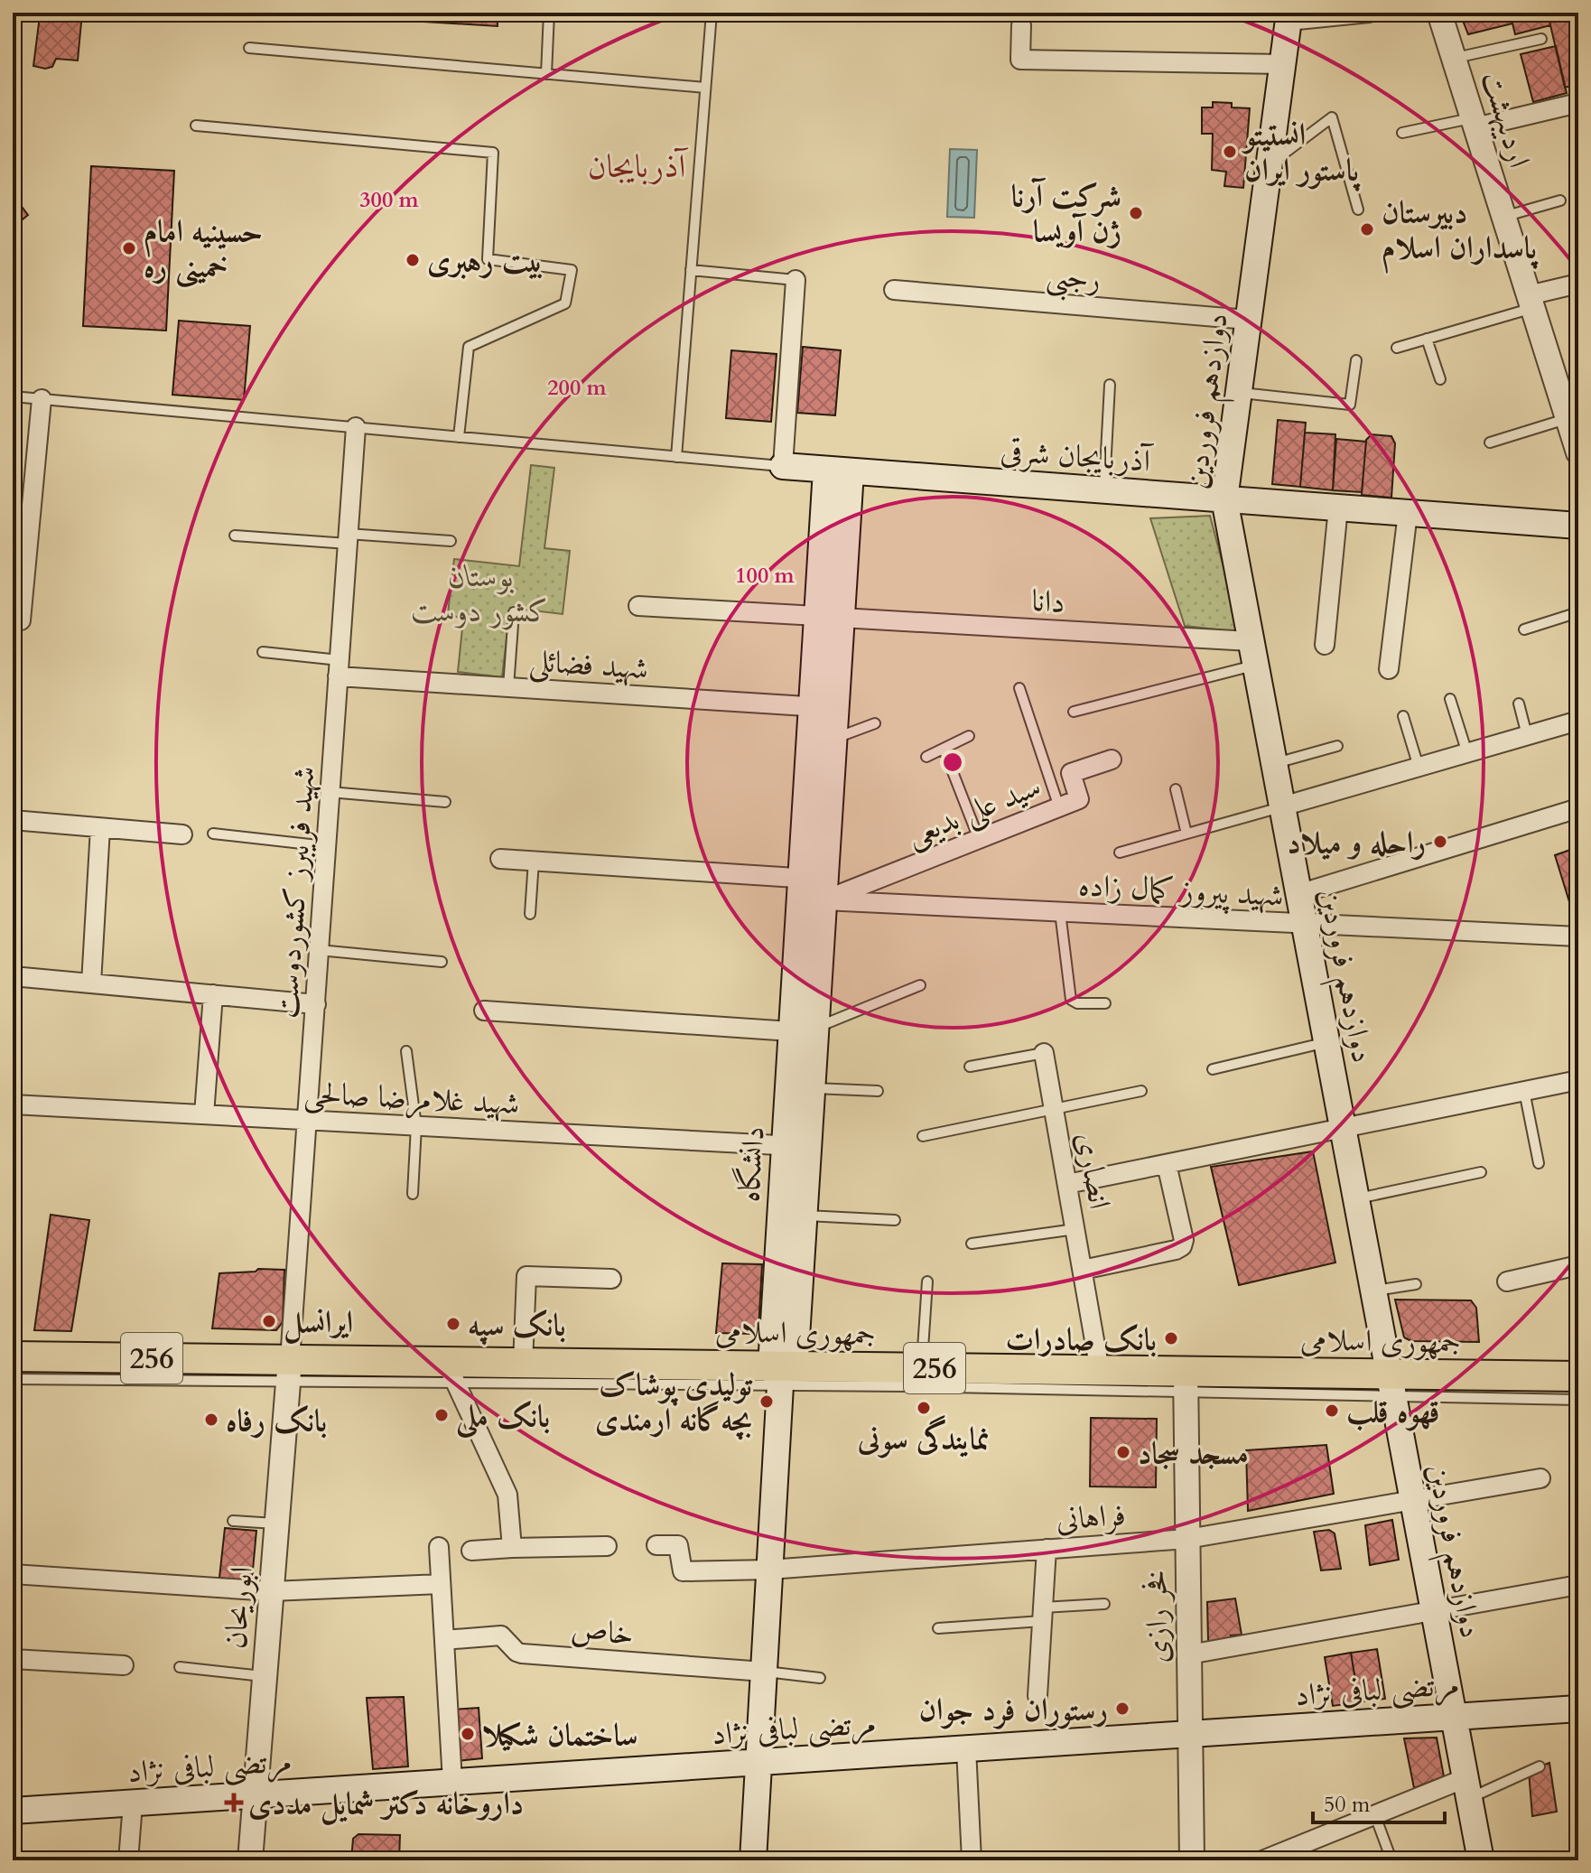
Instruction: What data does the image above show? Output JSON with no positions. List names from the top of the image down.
{
  "streets": {
    "main road": [
      "دوازدهم فروردین",
      "آذربایجان شرقی",
      "دانشگاه",
      "جمهوری اسلامی",
      "256",
      "مرتضی لبافی نژاد"
    ],
    "street": [
      "اردیبهشت",
      "رجبی",
      "دانا",
      "شهید فضائلی",
      "سید علی بدیعی",
      "شهید پیروز کمال زاده",
      "شهید فریبرز کشوردوست",
      "شهید غلامرضا صالحی",
      "انصاری",
      "فراهانی",
      "ابوریحان",
      "فخر رازی",
      "خاص"
    ]
  },
  "crossings": [
    ["رجبی", "دوازدهم فروردین"],
    ["دوازدهم فروردین", "آذربایجان شرقی"],
    ["دوازدهم فروردین", "دانا"],
    ["دوازدهم فروردین", "شهید پیروز کمال زاده"],
    ["دوازدهم فروردین", "جمهوری اسلامی"],
    ["دوازدهم فروردین", "فراهانی"],
    ["دوازدهم فروردین", "مرتضی لبافی نژاد"],
    ["آذربایجان شرقی", "دانشگاه"],
    ["دانا", "دانشگاه"],
    ["شهید فضائلی", "شهید فریبرز کشوردوست"],
    ["شهید فضائلی", "دانشگاه"],
    ["سید علی بدیعی", "شهید پیروز کمال زاده"],
    ["سید علی بدیعی", "دانشگاه"],
    ["شهید پیروز کمال زاده", "دانشگاه"],
    ["شهید فریبرز کشوردوست", "شهید غلامرضا صالحی"],
    ["شهید فریبرز کشوردوست", "جمهوری اسلامی"],
    ["شهید فریبرز کشوردوست", "ابوریحان"],
    ["شهید غلامرضا صالحی", "دانشگاه"],
    ["دانشگاه", "جمهوری اسلامی"],
    ["دانشگاه", "فراهانی"],
    ["دانشگاه", "خاص"],
    ["دانشگاه", "مرتضی لبافی نژاد"],
    ["انصاری", "جمهوری اسلامی"],
    ["جمهوری اسلامی", "ابوریحان"],
    ["جمهوری اسلامی", "فخر رازی"],
    ["فراهانی", "فخر رازی"],
    ["ابوریحان", "مرتضی لبافی نژاد"],
    ["فخر رازی", "مرتضی لبافی نژاد"]
  ],
  "districts": ["آذربایجان"],
  "parks": ["بوستان کشور دوست"],
  "places": {
    "other": [
      "انستیتو پاستور ایران",
      "شرکت آرنا ژن آویسا",
      "دبیرستان پاسداران اسلام",
      "حسینیه امام خمینی ره",
      "بیت رهبری",
      "راحله و میلاد",
      "ایرانسل",
      "بانک سپه",
      "بانک صادرات",
      "تولیدی پوشاک بچه‌گانه ارمندی",
      "نمایندگی سونی",
      "قهوه قلب",
      "بانک ملی",
      "بانک رفاه",
      "مسجد سجاد",
      "رستوران فرد جوان",
      "ساختمان شکیلا"
    ],
    "health": ["داروخانه دکتر شمایل مددی"]
  },
  "scale_bar": "50 m",
  "rings": ["300 m", "200 m", "100 m"]
}
